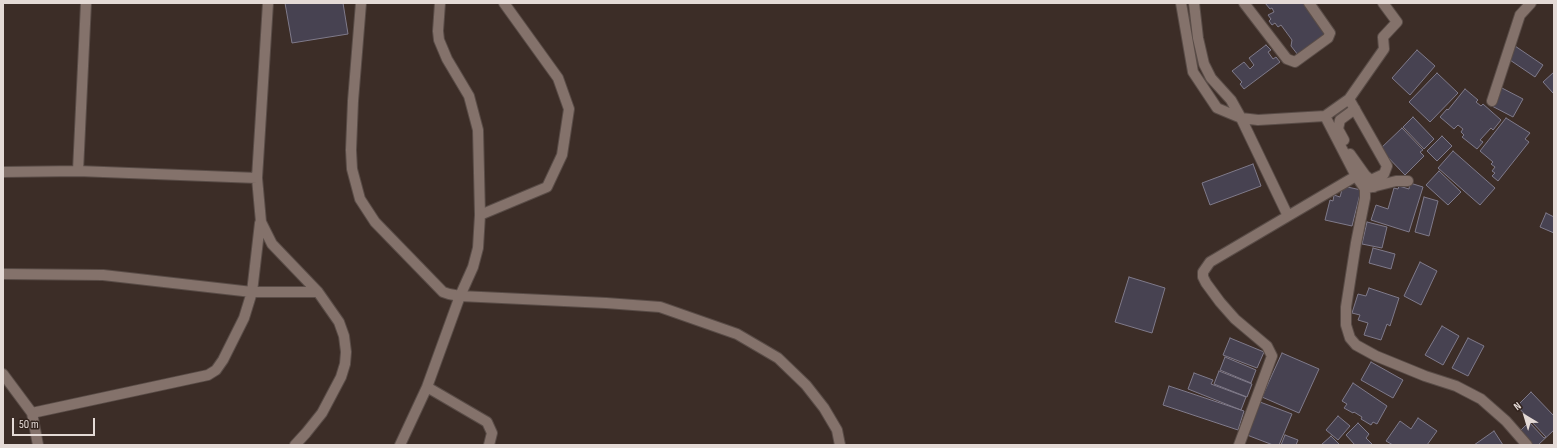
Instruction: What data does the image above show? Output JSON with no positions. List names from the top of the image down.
{
  "scale_bar": "50 m",
  "north": "top left"
}
